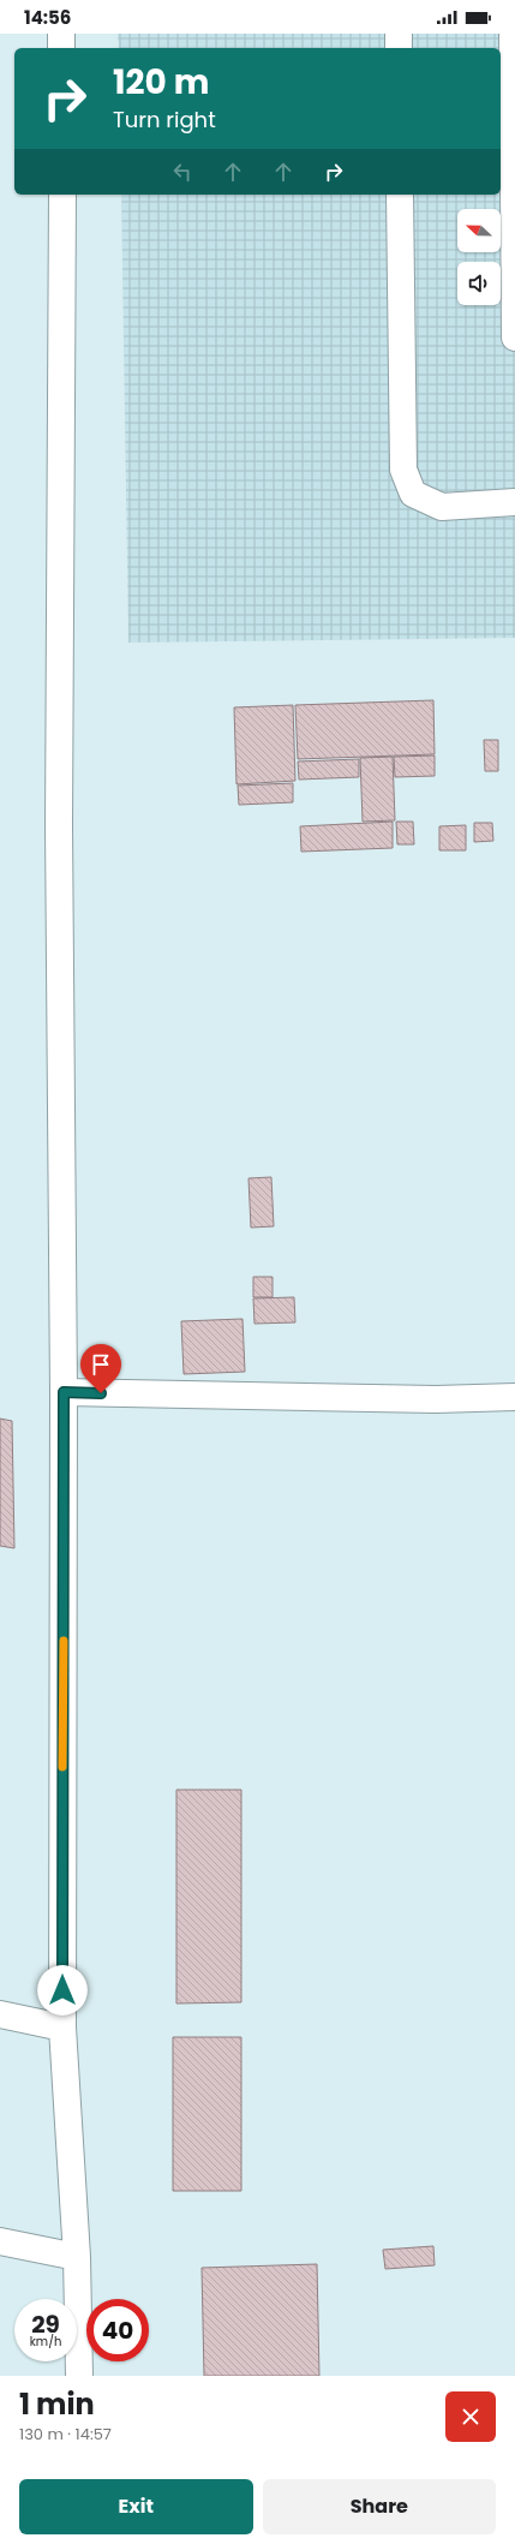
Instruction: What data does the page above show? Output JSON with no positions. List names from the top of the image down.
{
  "north": "left",
  "page": {
    "status": "14:56",
    "turn": ["120 m", "Turn right"],
    "speed": "29 km/h",
    "limit": "40",
    "heading": ["1 min", "130 m · 14:57"],
    "buttons": ["Exit", "Share"]
  }
}
